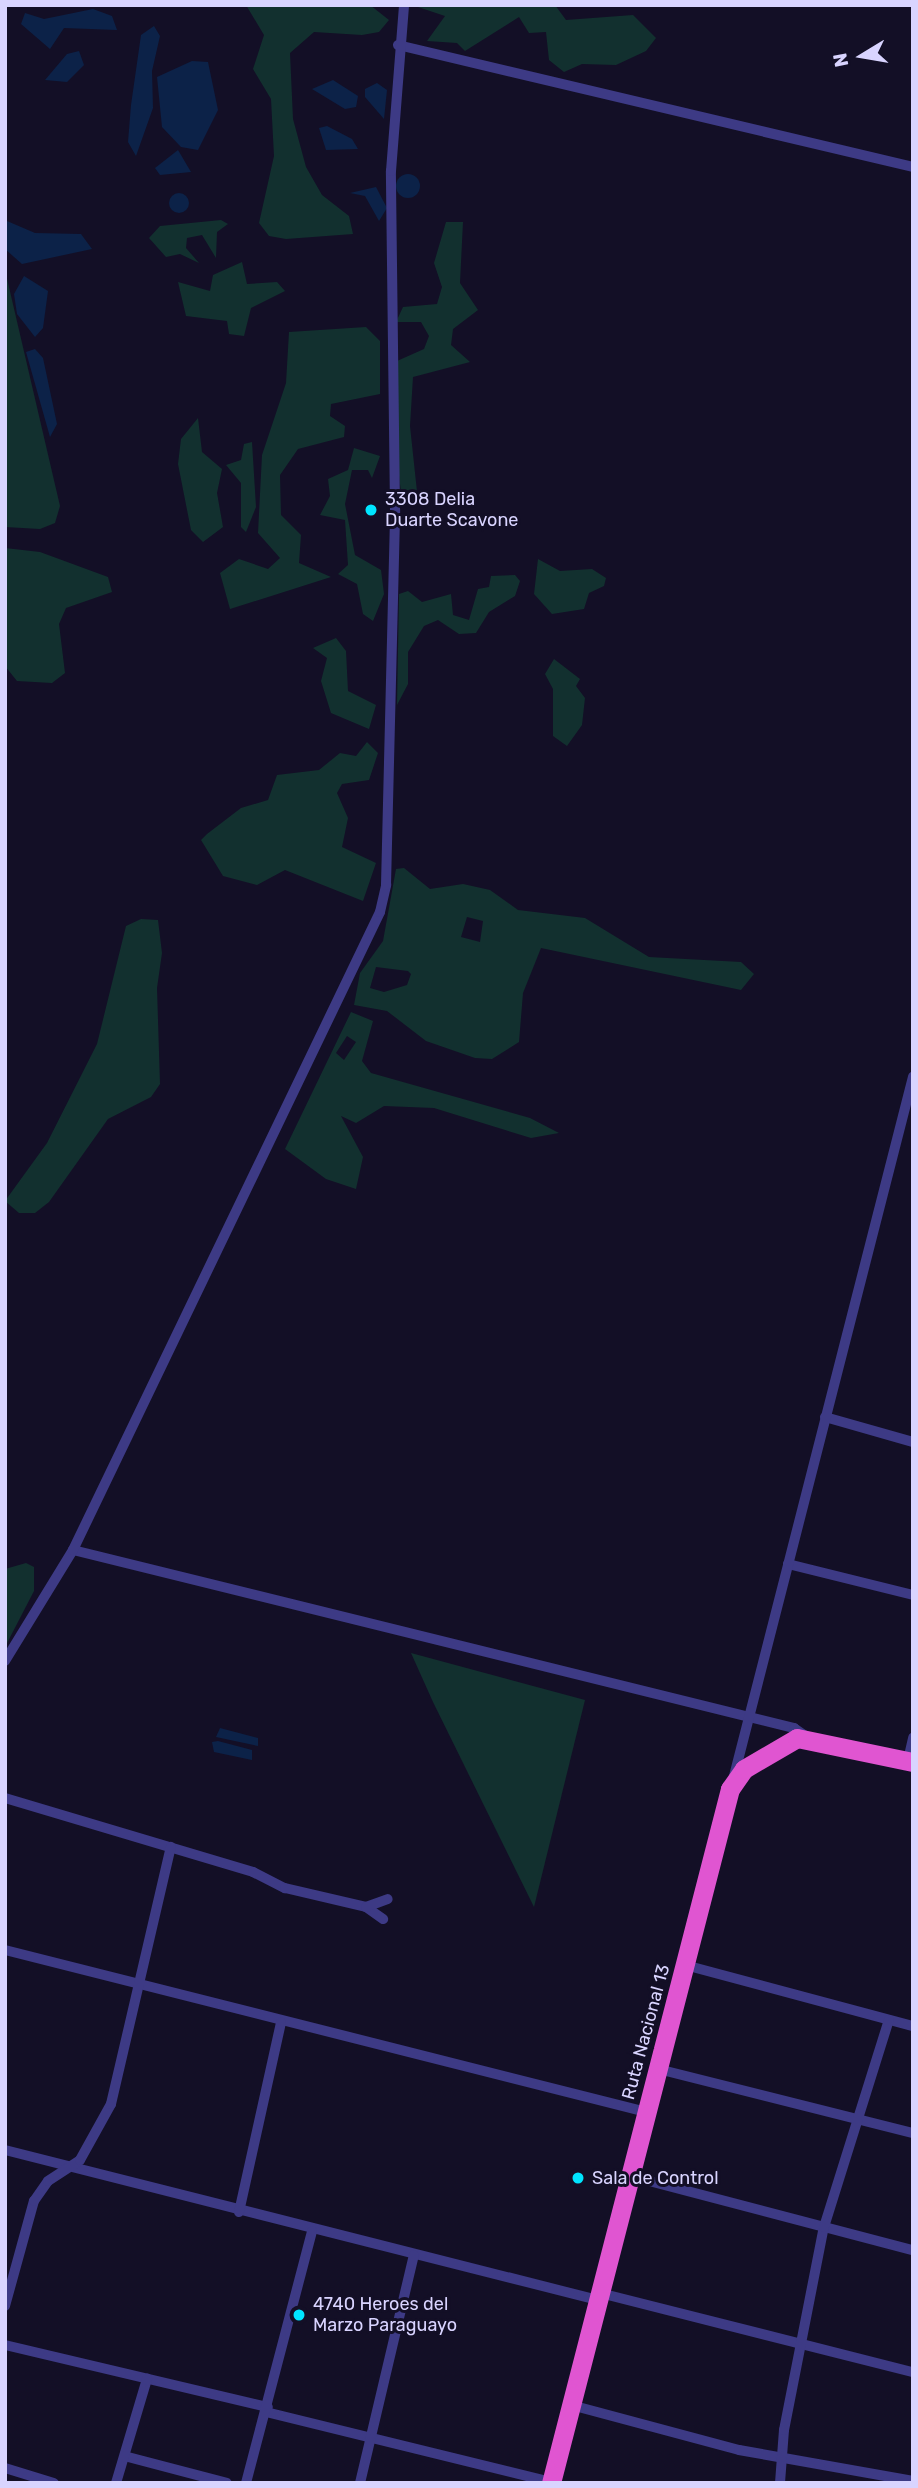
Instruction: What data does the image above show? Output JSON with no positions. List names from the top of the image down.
{
  "streets": {
    "highway": ["Ruta Nacional 13"]
  },
  "places": ["3308 Delia Duarte Scavone", "Sala de Control", "4740 Heroes del Marzo Paraguayo"],
  "north": "left"
}
